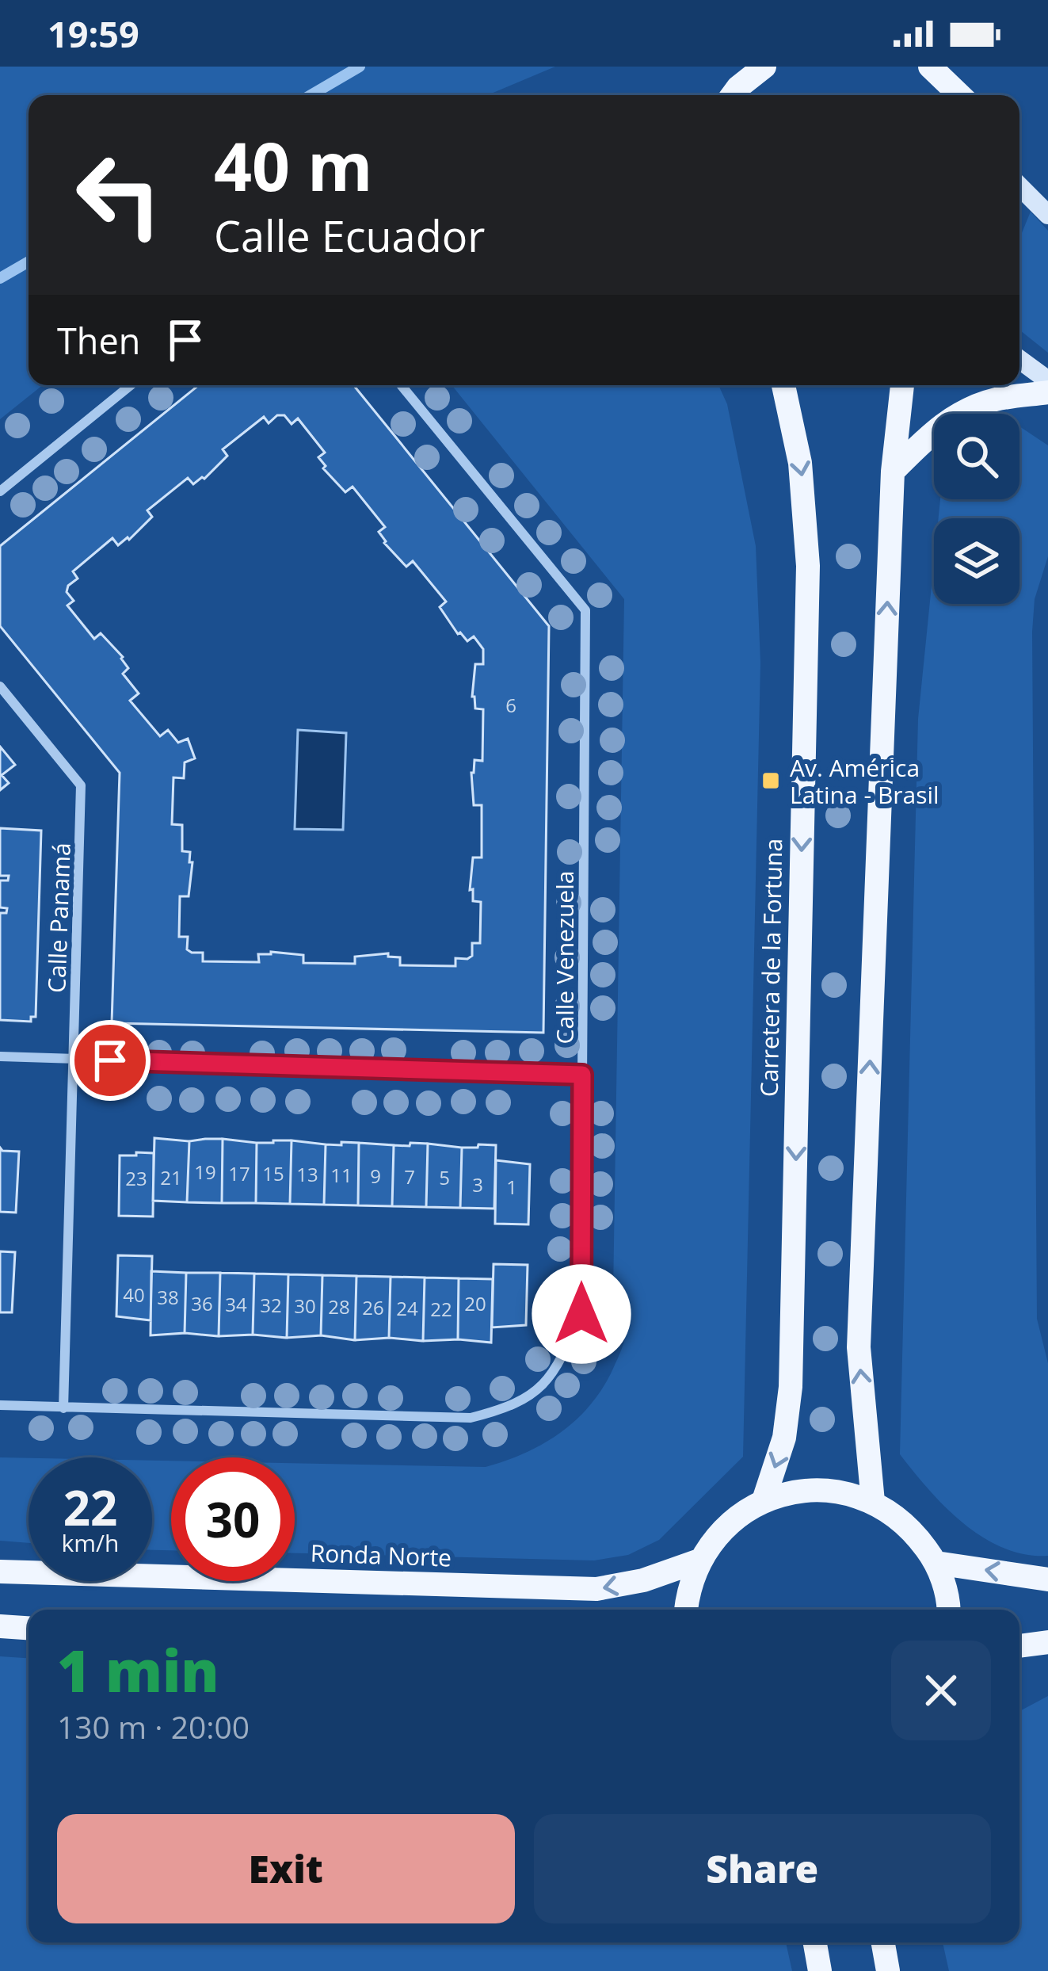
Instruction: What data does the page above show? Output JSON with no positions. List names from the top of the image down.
{
  "streets": {
    "main road": ["Carretera de la Fortuna", "Ronda Norte"],
    "street": ["Calle Panamá", "Calle Venezuela"]
  },
  "crossings": [
    ["Calle Panamá", "Calle Venezuela"]
  ],
  "one_way": ["Ronda Norte"],
  "places": {
    "transit": ["Av. América Latina - Brasil"]
  },
  "house_numbers": [
    "6",
    "19",
    "17",
    "15",
    "13",
    "11",
    "9",
    "7",
    "21",
    "5",
    "23",
    "3",
    "1",
    "40",
    "38",
    "36",
    "20",
    "34",
    "32",
    "30",
    "28",
    "26",
    "24",
    "22"
  ],
  "page": {
    "status": "19:59",
    "turn": ["40 m", "Calle Ecuador"],
    "then": "Then",
    "speed": "22 km/h",
    "limit": "30",
    "heading": ["1 min", "130 m · 20:00"],
    "buttons": ["Exit", "Share"]
  }
}
